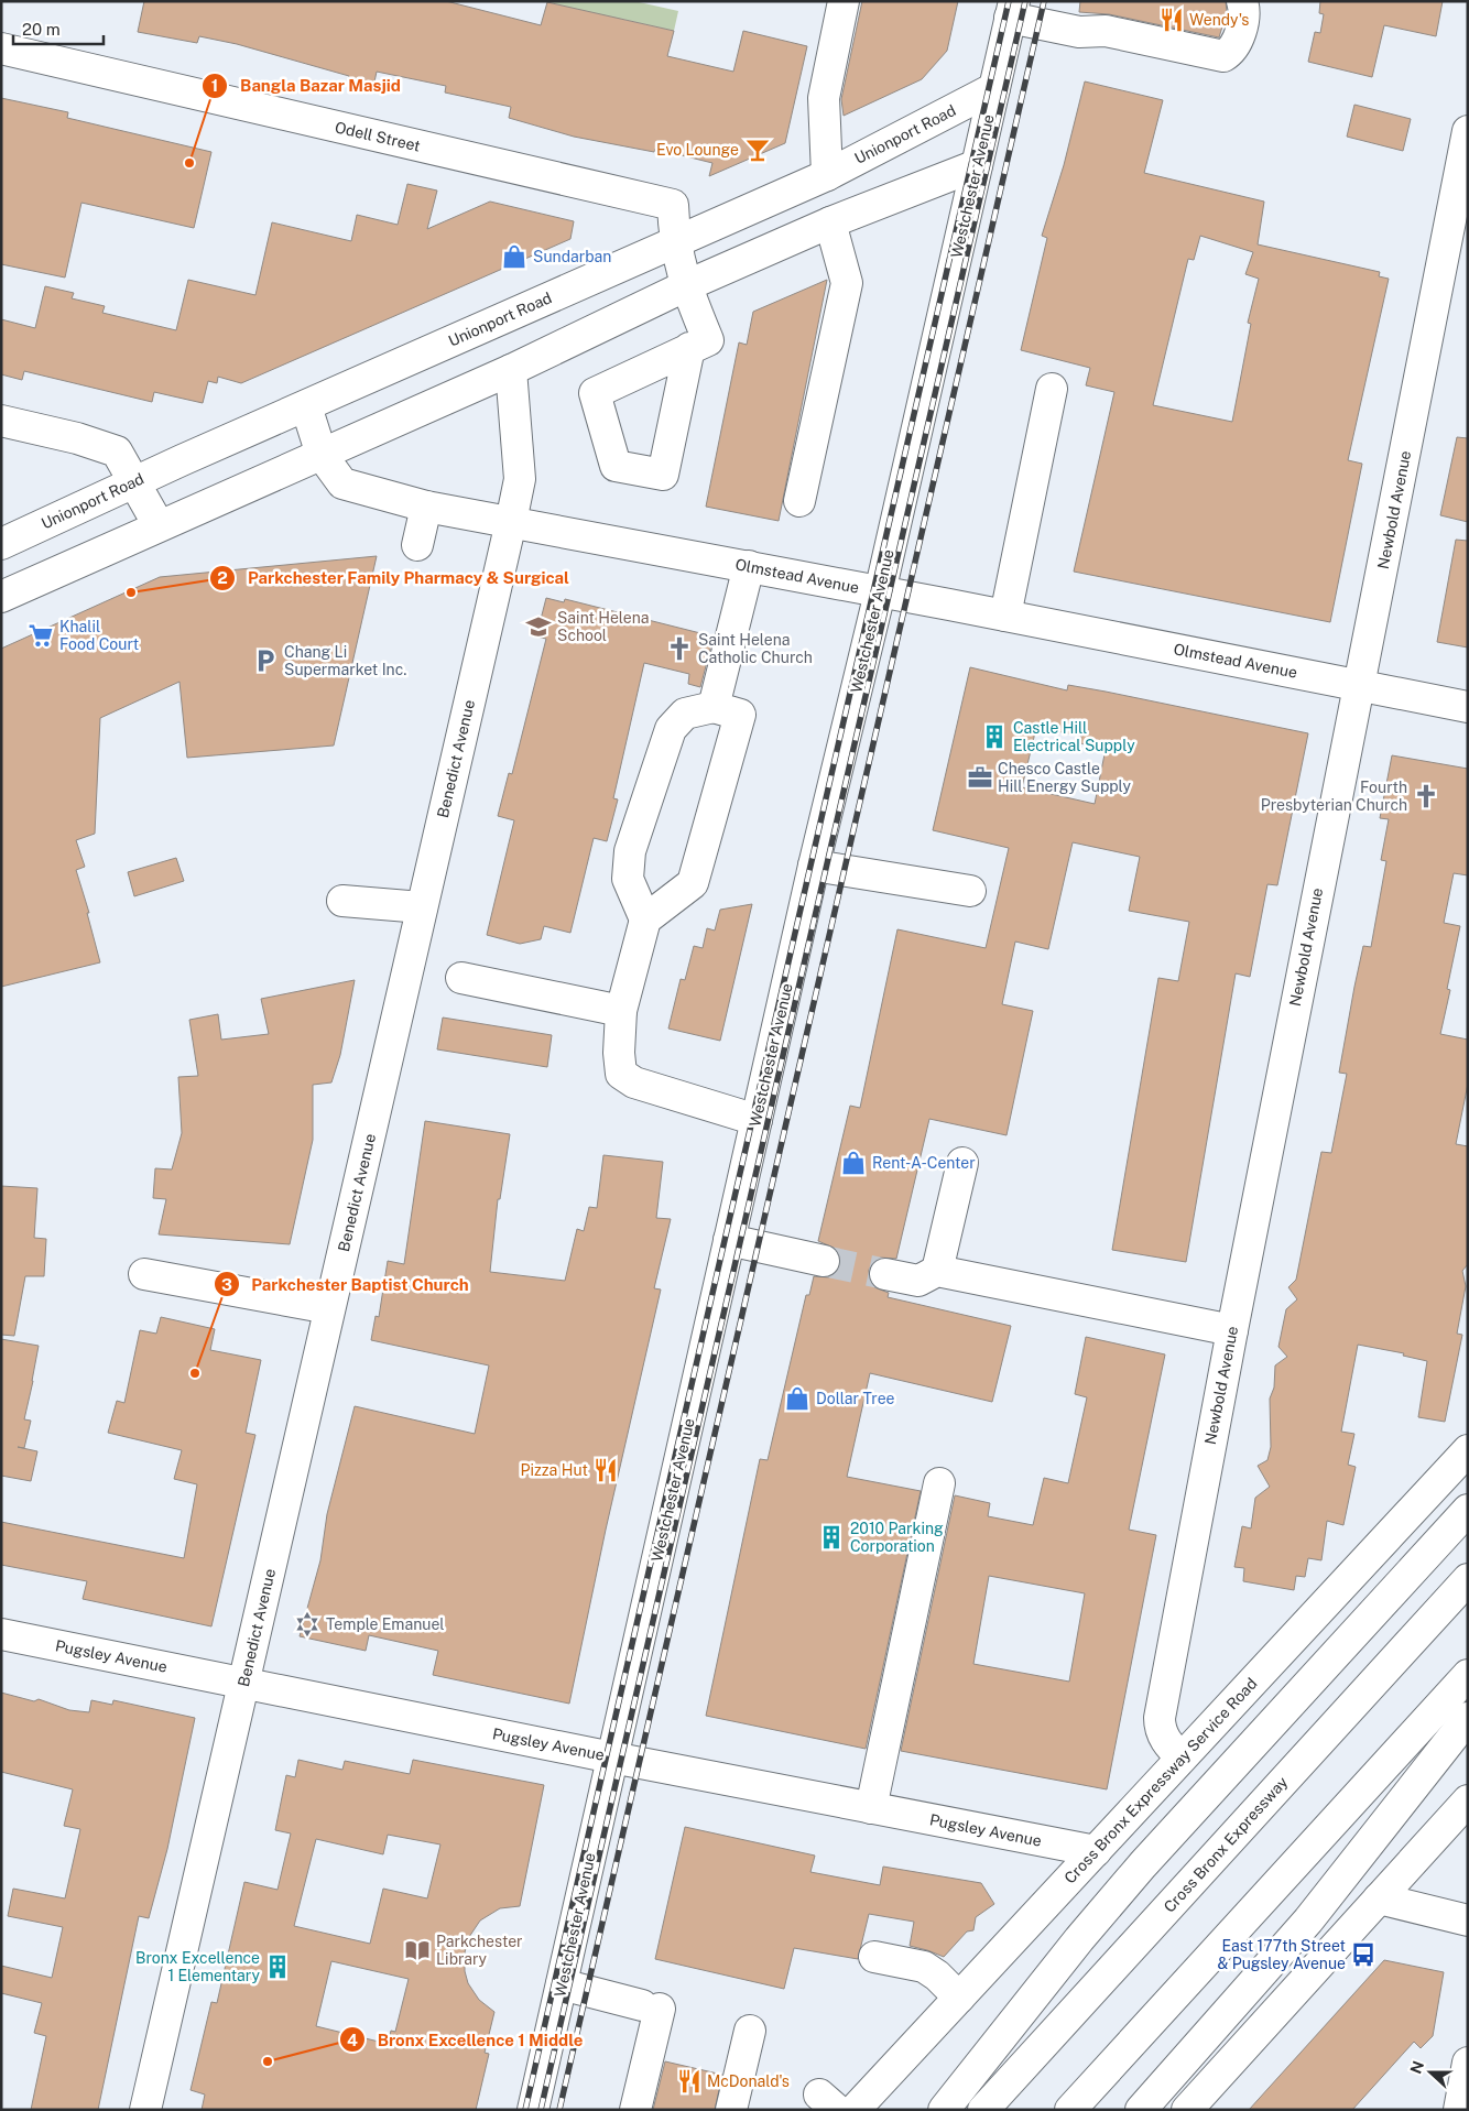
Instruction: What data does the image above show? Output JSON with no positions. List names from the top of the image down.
{
  "streets": {
    "main road": [
      "Unionport Road",
      "Odell Street",
      "Westchester Avenue",
      "Newbold Avenue",
      "Olmstead Avenue",
      "Benedict Avenue",
      "Pugsley Avenue",
      "Cross Bronx Expressway Service Road",
      "Cross Bronx Expressway"
    ]
  },
  "crossings": [
    ["Unionport Road", "Odell Street"],
    ["Unionport Road", "Westchester Avenue"],
    ["Unionport Road", "Olmstead Avenue"],
    ["Westchester Avenue", "Olmstead Avenue"],
    ["Westchester Avenue", "Pugsley Avenue"],
    ["Newbold Avenue", "Olmstead Avenue"],
    ["Newbold Avenue", "Cross Bronx Expressway Service Road"],
    ["Olmstead Avenue", "Benedict Avenue"],
    ["Benedict Avenue", "Pugsley Avenue"],
    ["Pugsley Avenue", "Cross Bronx Expressway Service Road"]
  ],
  "places": {
    "restaurant": ["Wendy's", "Pizza Hut", "McDonald's"],
    "bar": ["Evo Lounge"],
    "other": [
      "Bangla Bazar Masjid",
      "Parkchester Family Pharmacy & Surgical",
      "Parkchester Baptist Church",
      "Bronx Excellence 1 Middle"
    ],
    "shop": ["Sundarban", "Rent-A-Center", "Dollar Tree"],
    "school or university": ["Saint Helena School"],
    "supermarket": ["Khalil Food Court"],
    "church": ["Saint Helena Catholic Church", "Fourth Presbyterian Church"],
    "parking": ["Chang Li Supermarket Inc."],
    "building": ["Castle Hill Electrical Supply", "2010 Parking Corporation", "Bronx Excellence 1 Elementary"],
    "office": ["Chesco Castle Hill Energy Supply"],
    "synagogue": ["Temple Emanuel"],
    "library": ["Parkchester Library"],
    "bus stop": ["East 177th Street & Pugsley Avenue"]
  },
  "scale_bar": "20 m",
  "north": "left"
}
